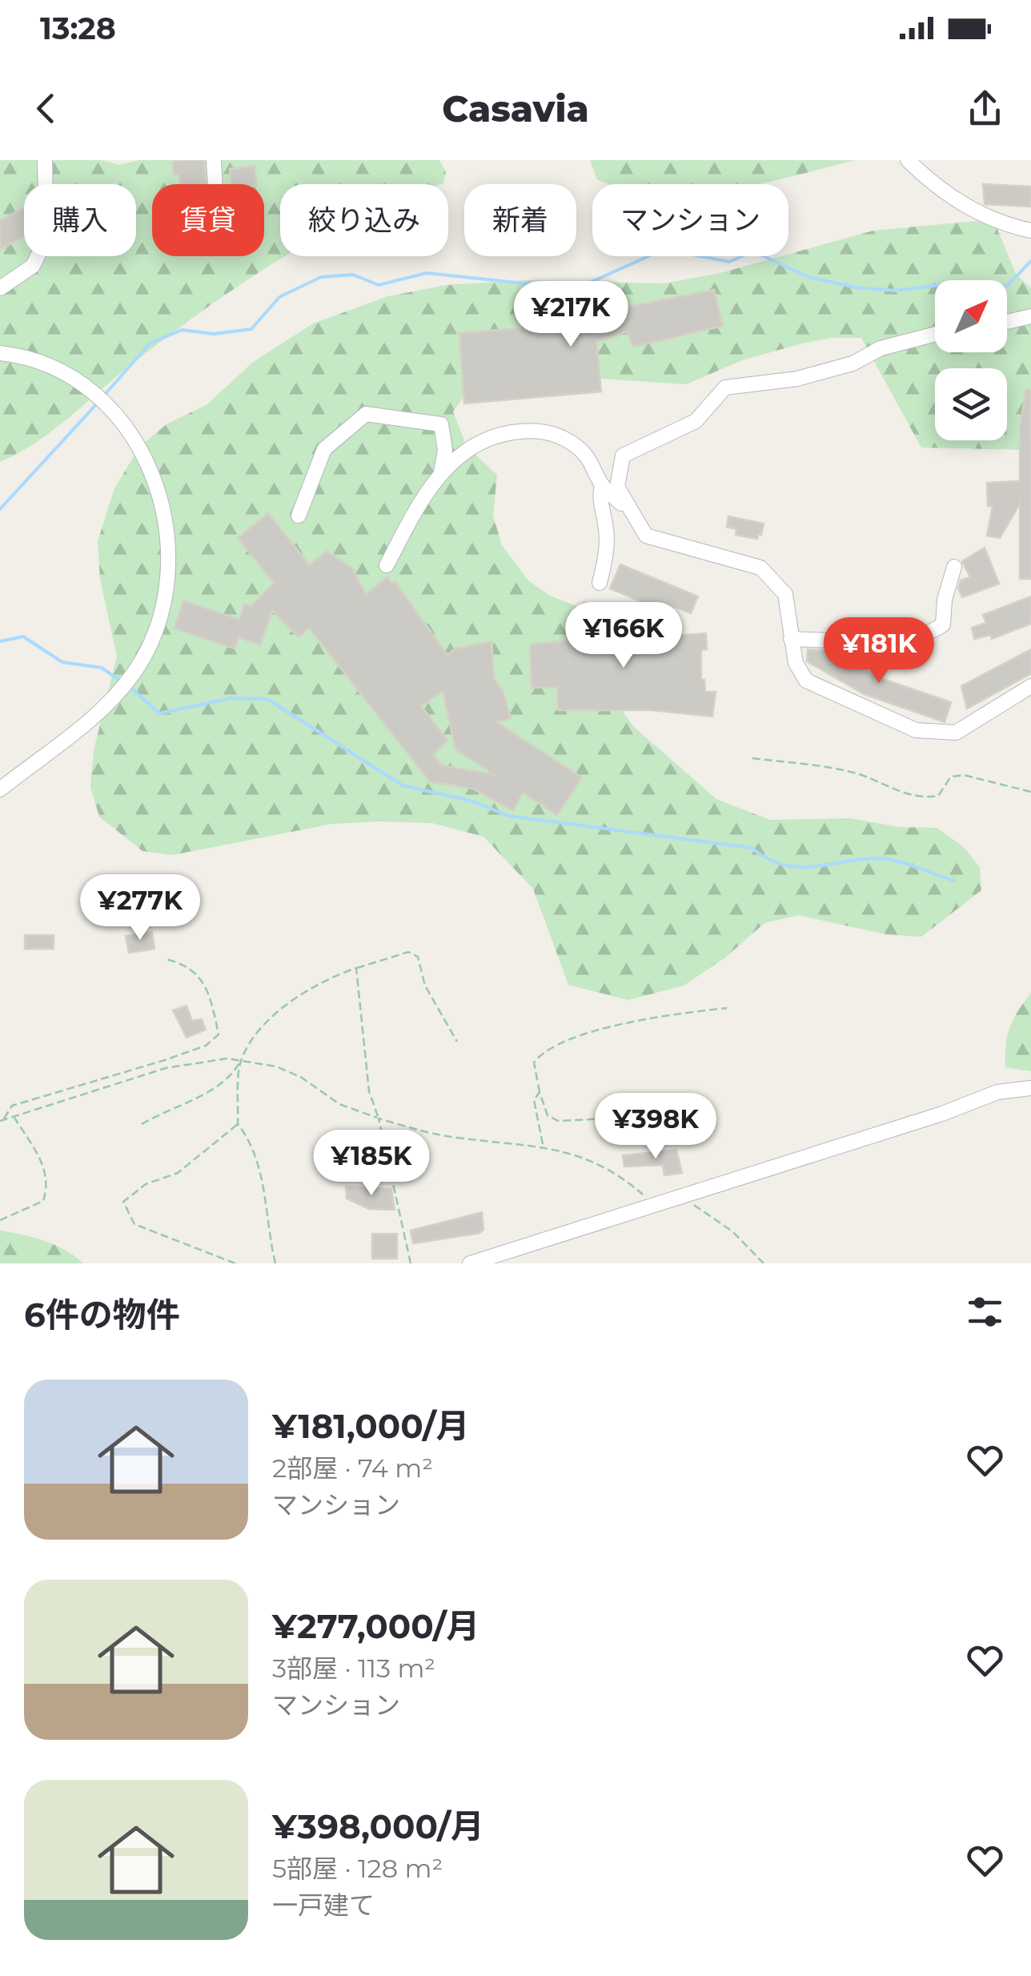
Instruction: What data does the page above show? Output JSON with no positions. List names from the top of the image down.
{
  "north": "top right",
  "page": {
    "status": "13:28",
    "header": "Casavia",
    "chip": [
      "購入",
      "賃貸",
      "絞り込み",
      "新着",
      "マンション"
    ],
    "price": [
      "¥217K",
      "¥166K",
      "¥181K",
      "¥277K",
      "¥398K",
      "¥185K"
    ],
    "heading": "6件の物件",
    "list": [
      {
        "name": "¥181,000/月",
        "note": "2部屋 · 74 m² · マンション"
      },
      {
        "name": "¥277,000/月",
        "note": "3部屋 · 113 m² · マンション"
      },
      {
        "name": "¥398,000/月",
        "note": "5部屋 · 128 m² · 一戸建て"
      }
    ]
  }
}
